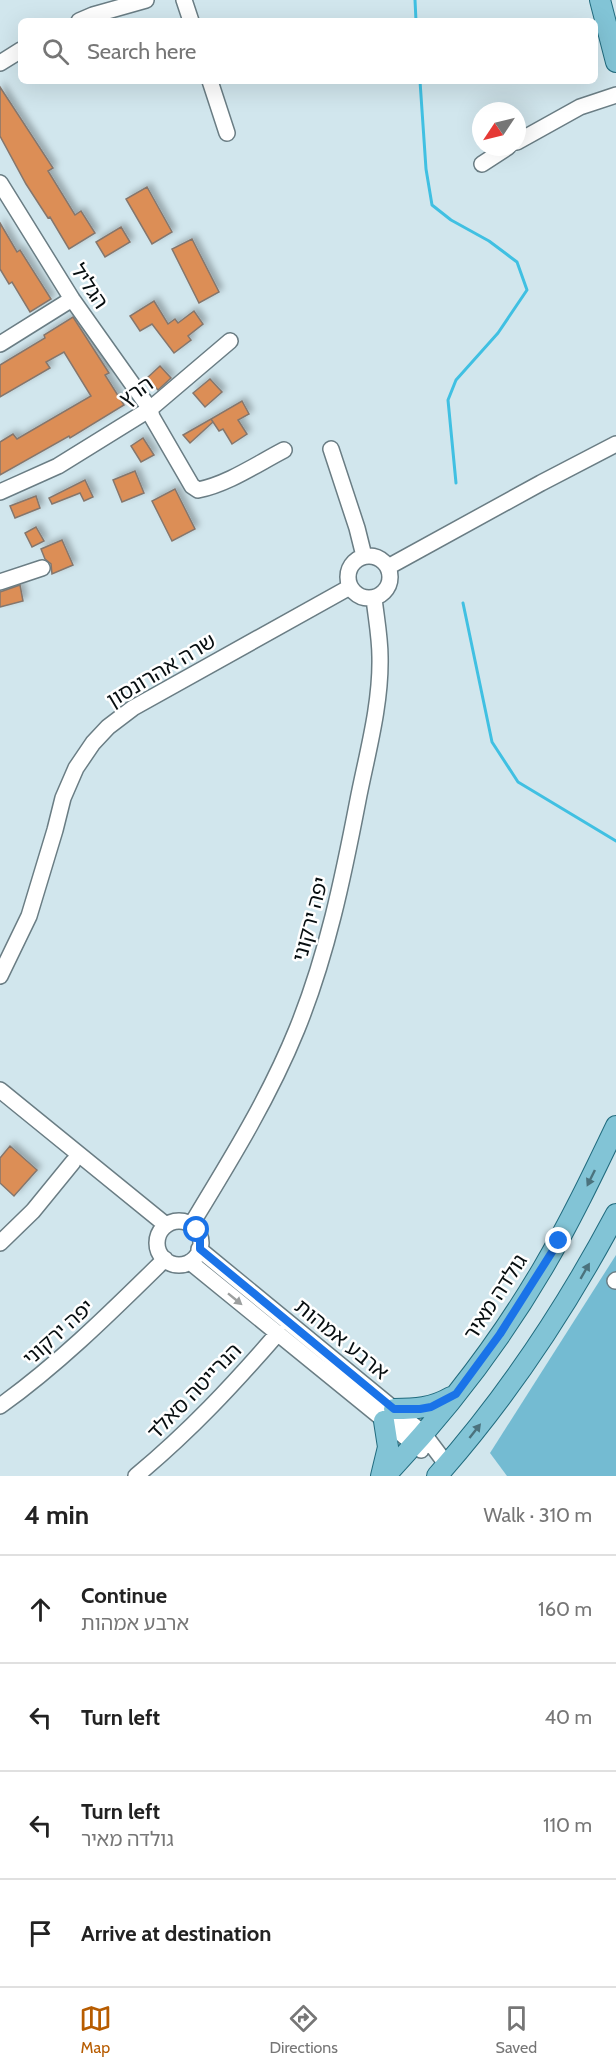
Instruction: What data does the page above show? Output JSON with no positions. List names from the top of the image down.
{
  "streets": {
    "main road": ["גולדה מאיר"],
    "street": [
      "הגליל",
      "הרץ",
      "שרה אהרונסון",
      "יפה ירקוני",
      "ארבע אמהות",
      "הנרייטה סאלד"
    ]
  },
  "crossings": [
    ["הגליל", "הרץ"],
    ["שרה אהרונסון", "יפה ירקוני"],
    ["יפה ירקוני", "ארבע אמהות"],
    ["גולדה מאיר", "ארבע אמהות"],
    ["ארבע אמהות", "הנרייטה סאלד"]
  ],
  "north": "bottom left",
  "page": {
    "search": "Search here",
    "heading": ["4 min", "Walk · 310 m"],
    "list": [
      ["Continue", "ארבע אמהות", "160 m"],
      ["Turn left", "40 m"],
      ["Turn left", "גולדה מאיר", "110 m"],
      "Arrive at destination"
    ],
    "nav": ["Map", "Directions", "Saved"]
  }
}
